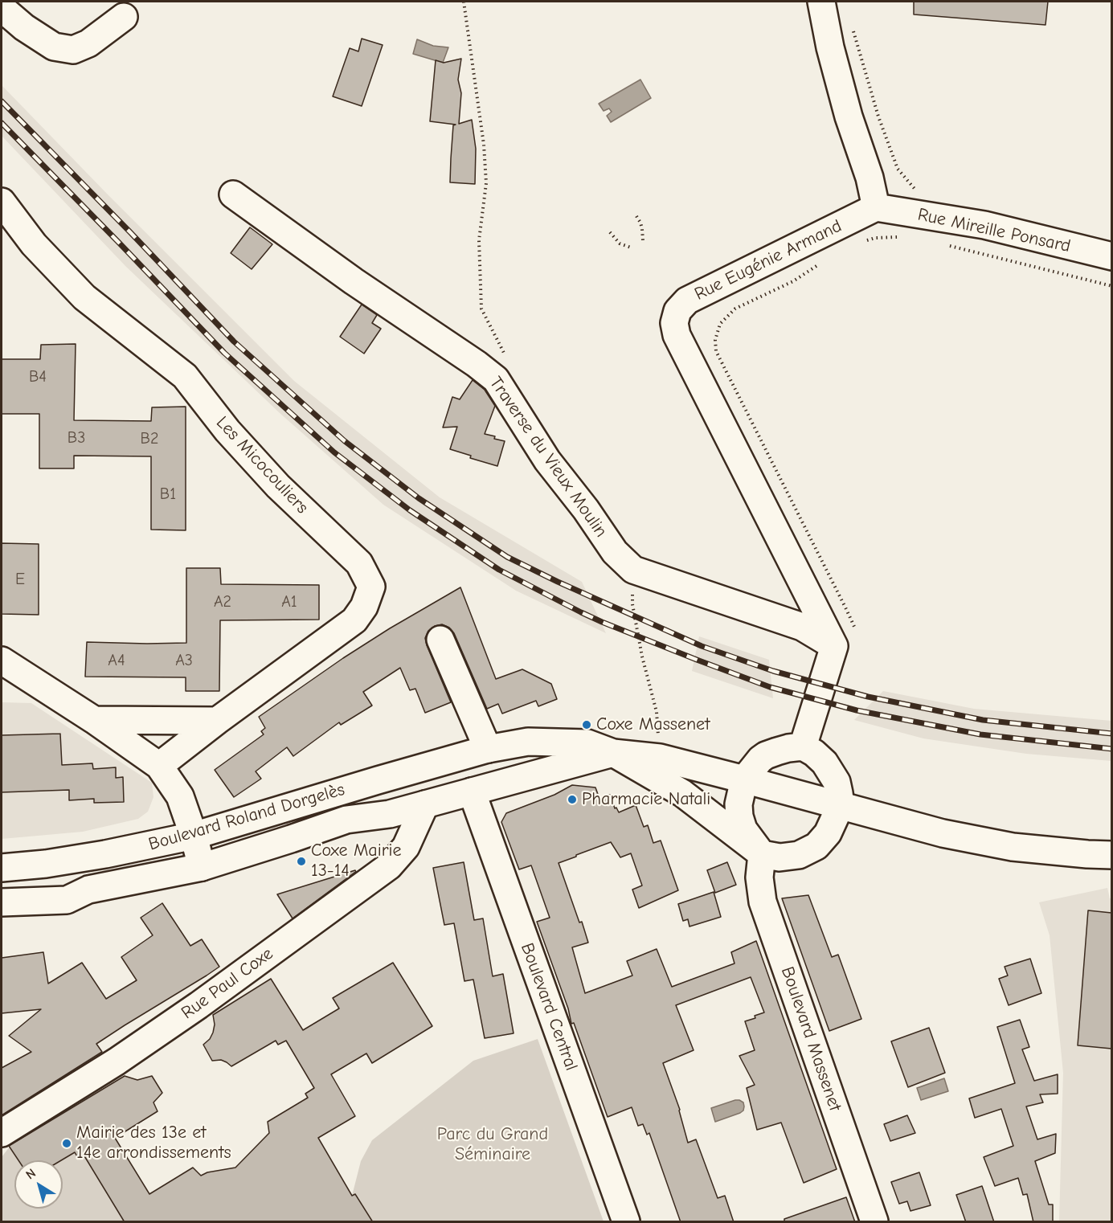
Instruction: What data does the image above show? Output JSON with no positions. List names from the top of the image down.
{
  "streets": {
    "street": [
      "Rue Mireille Ponsard",
      "Rue Eugénie Armand",
      "Traverse du Vieux Moulin",
      "Les Micocouliers",
      "Boulevard Roland Dorgelès",
      "Rue Paul Coxe",
      "Boulevard Central",
      "Boulevard Massenet"
    ]
  },
  "crossings": [
    ["Rue Mireille Ponsard", "Rue Eugénie Armand"],
    ["Rue Eugénie Armand", "Traverse du Vieux Moulin"],
    ["Boulevard Roland Dorgelès", "Rue Paul Coxe"],
    ["Boulevard Roland Dorgelès", "Boulevard Central"]
  ],
  "parks": ["Parc du Grand Séminaire"],
  "places": [
    "Coxe Massenet",
    "Pharmacie Natali",
    "Coxe Mairie 13-14",
    "Mairie des 13e et 14e arrondissements"
  ],
  "house_numbers": [
    "B4",
    "B3",
    "B2",
    "B1",
    "E",
    "A2",
    "A1",
    "A4",
    "A3"
  ],
  "north": "top left"
}
